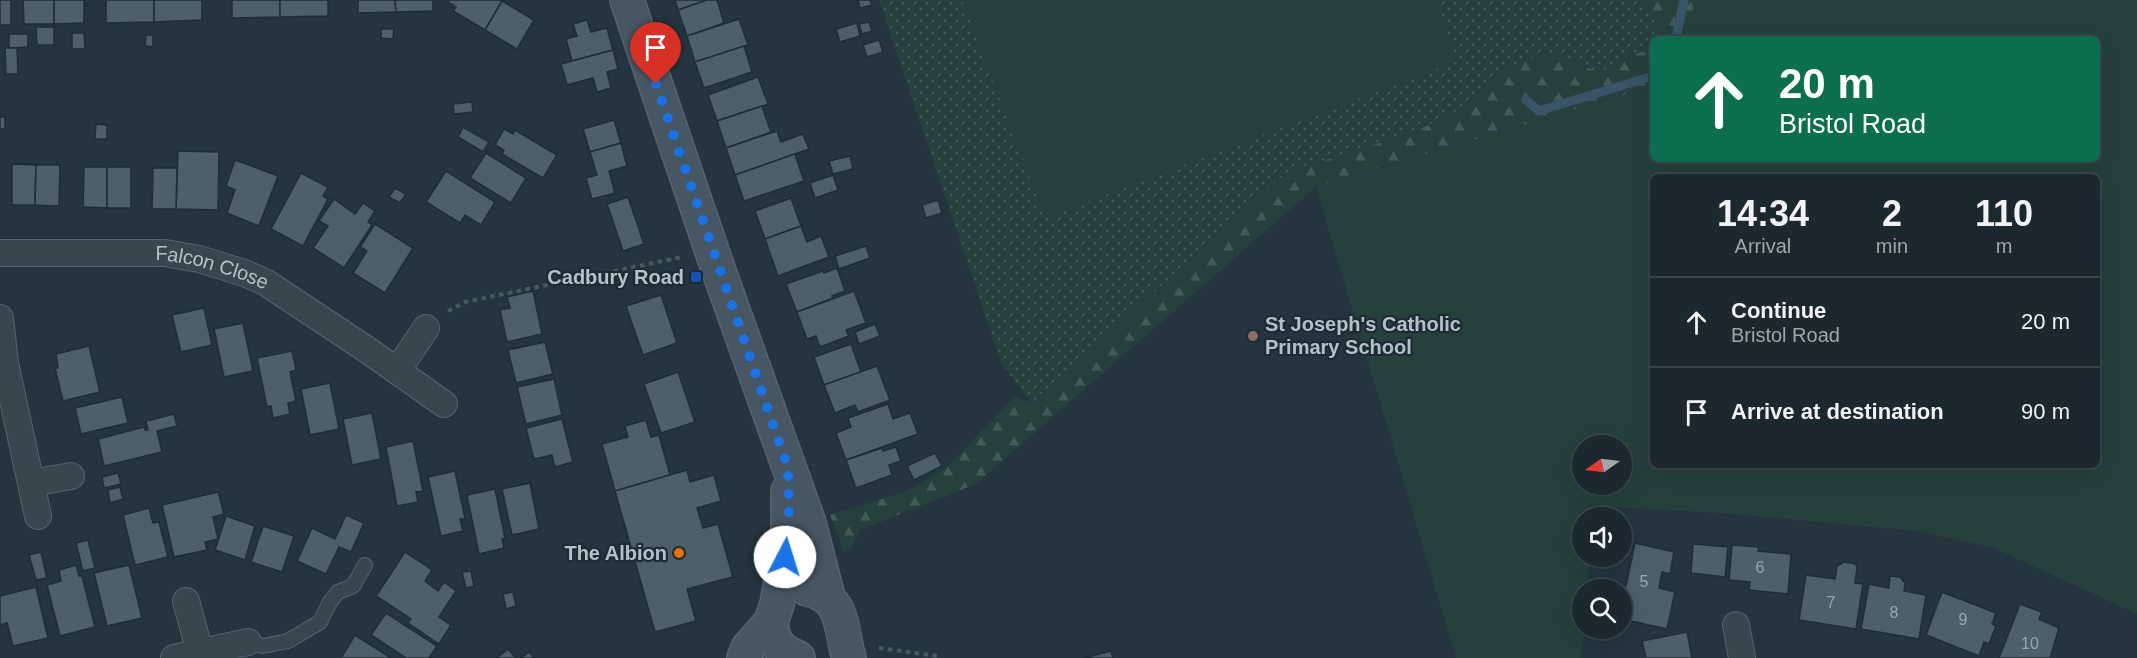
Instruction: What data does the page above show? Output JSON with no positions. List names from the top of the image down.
{
  "streets": {
    "street": ["Falcon Close"]
  },
  "places": {
    "transit": ["Cadbury Road"],
    "other": ["St Joseph's Catholic Primary School", "The Albion"]
  },
  "house_numbers": [
    "6",
    "5",
    "7",
    "8",
    "9",
    "10"
  ],
  "north": "left",
  "page": {
    "turn": ["20 m", "Bristol Road"],
    "eta": [
      "14:34",
      "Arrival",
      "2",
      "min",
      "110",
      "m"
    ],
    "list": [
      {
        "name": "Continue",
        "note": "Bristol Road",
        "value": "20 m"
      },
      {
        "name": "Arrive at destination",
        "value": "90 m"
      }
    ]
  }
}
